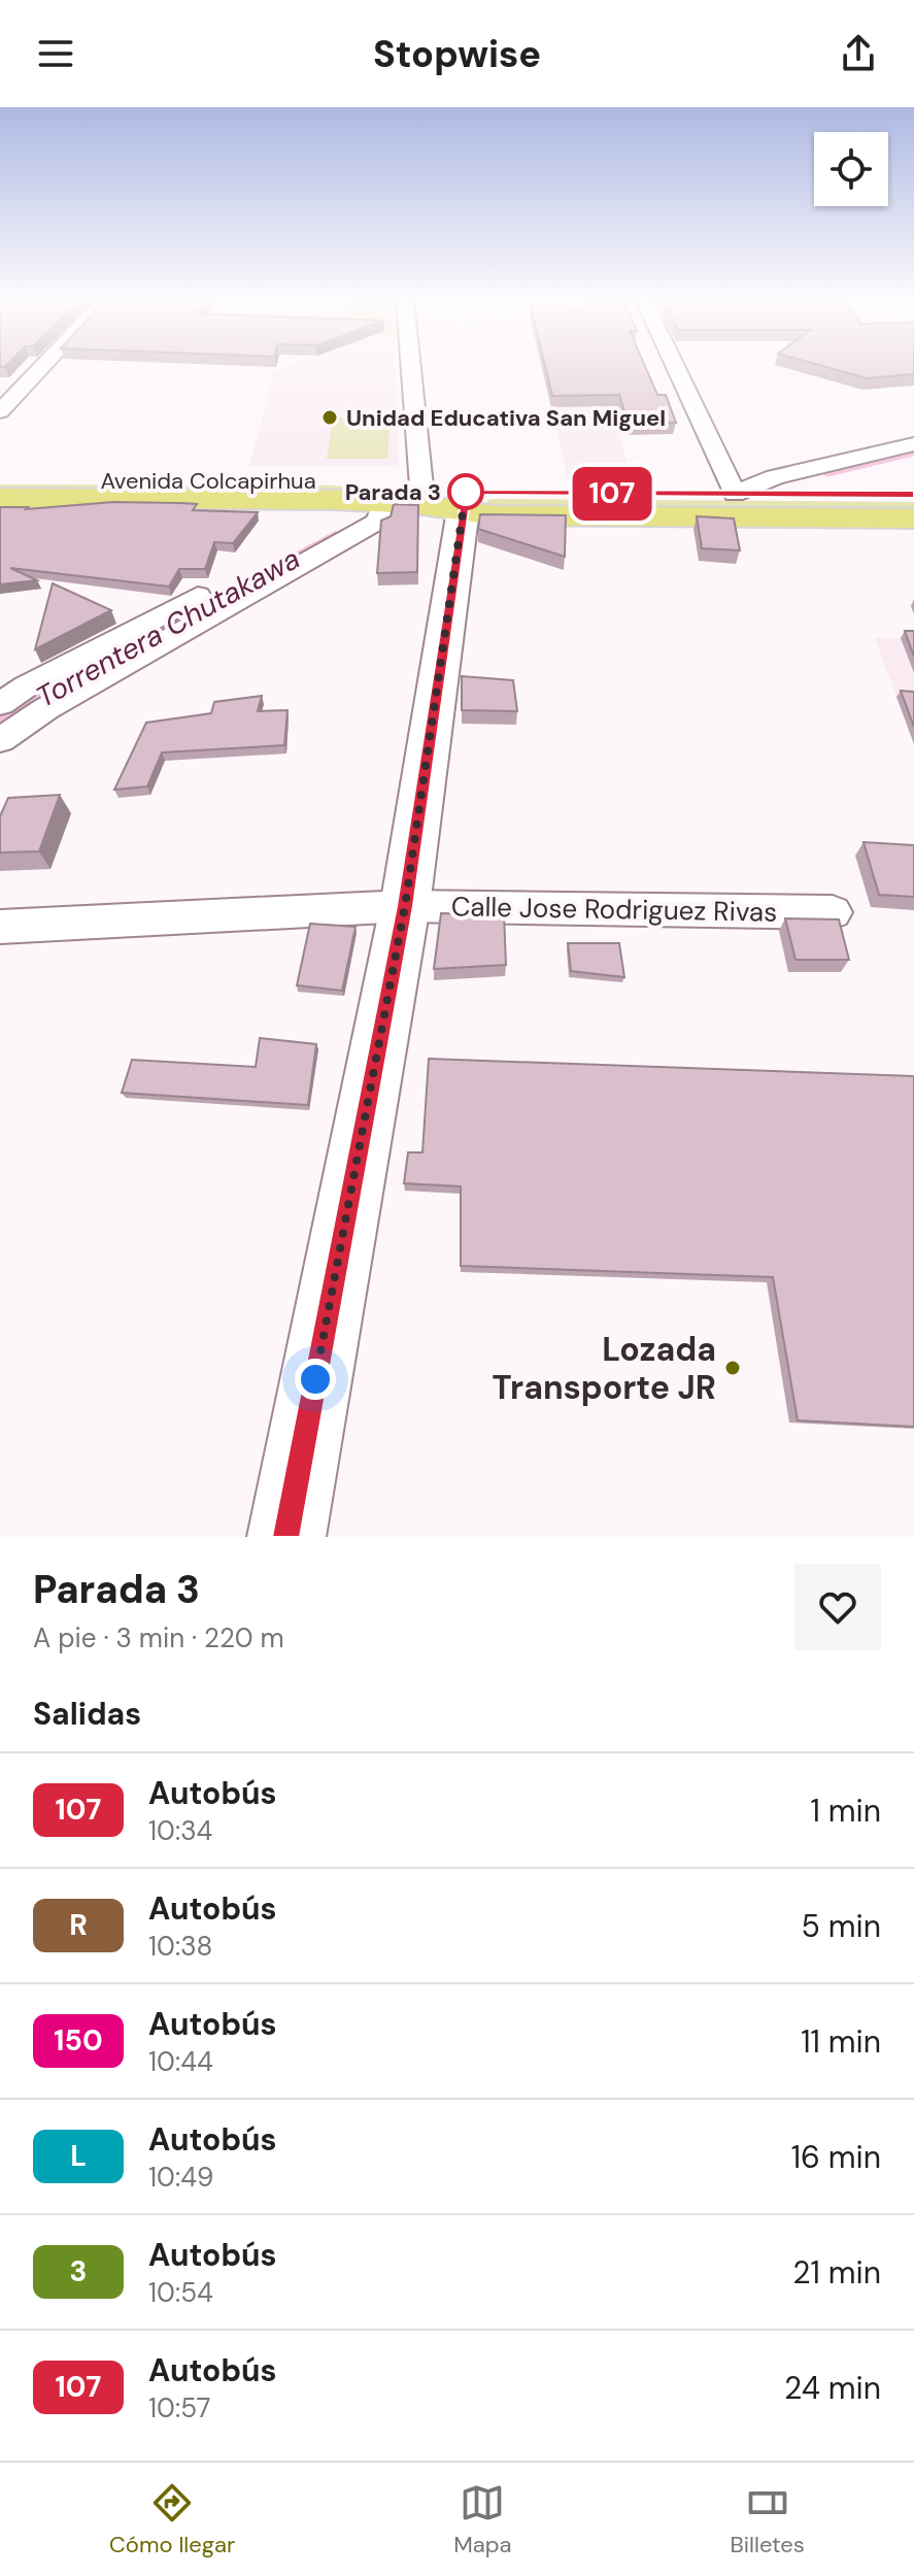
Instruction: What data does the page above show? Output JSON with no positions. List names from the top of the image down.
{
  "streets": {
    "main road": ["Avenida Colcapirhua"],
    "street": ["Calle Jose Rodriguez Rivas"]
  },
  "water": ["Torrentera Chutakawa"],
  "places": ["Unidad Educativa San Miguel", "Parada 3", "Lozada Transporte JR"],
  "lines": ["bus line 107"],
  "page": {
    "header": "Stopwise",
    "on_map": "107",
    "heading": [
      ["Parada 3", "A pie · 3 min · 220 m"],
      "Salidas"
    ],
    "list": [
      {
        "mark": "107",
        "name": "Autobús",
        "note": "10:34",
        "value": "1 min"
      },
      {
        "mark": "R",
        "name": "Autobús",
        "note": "10:38",
        "value": "5 min"
      },
      {
        "mark": "150",
        "name": "Autobús",
        "note": "10:44",
        "value": "11 min"
      },
      {
        "mark": "L",
        "name": "Autobús",
        "note": "10:49",
        "value": "16 min"
      },
      {
        "mark": "3",
        "name": "Autobús",
        "note": "10:54",
        "value": "21 min"
      },
      {
        "mark": "107",
        "name": "Autobús",
        "note": "10:57",
        "value": "24 min"
      }
    ],
    "tabs": ["Cómo llegar", "Mapa", "Billetes"]
  }
}
